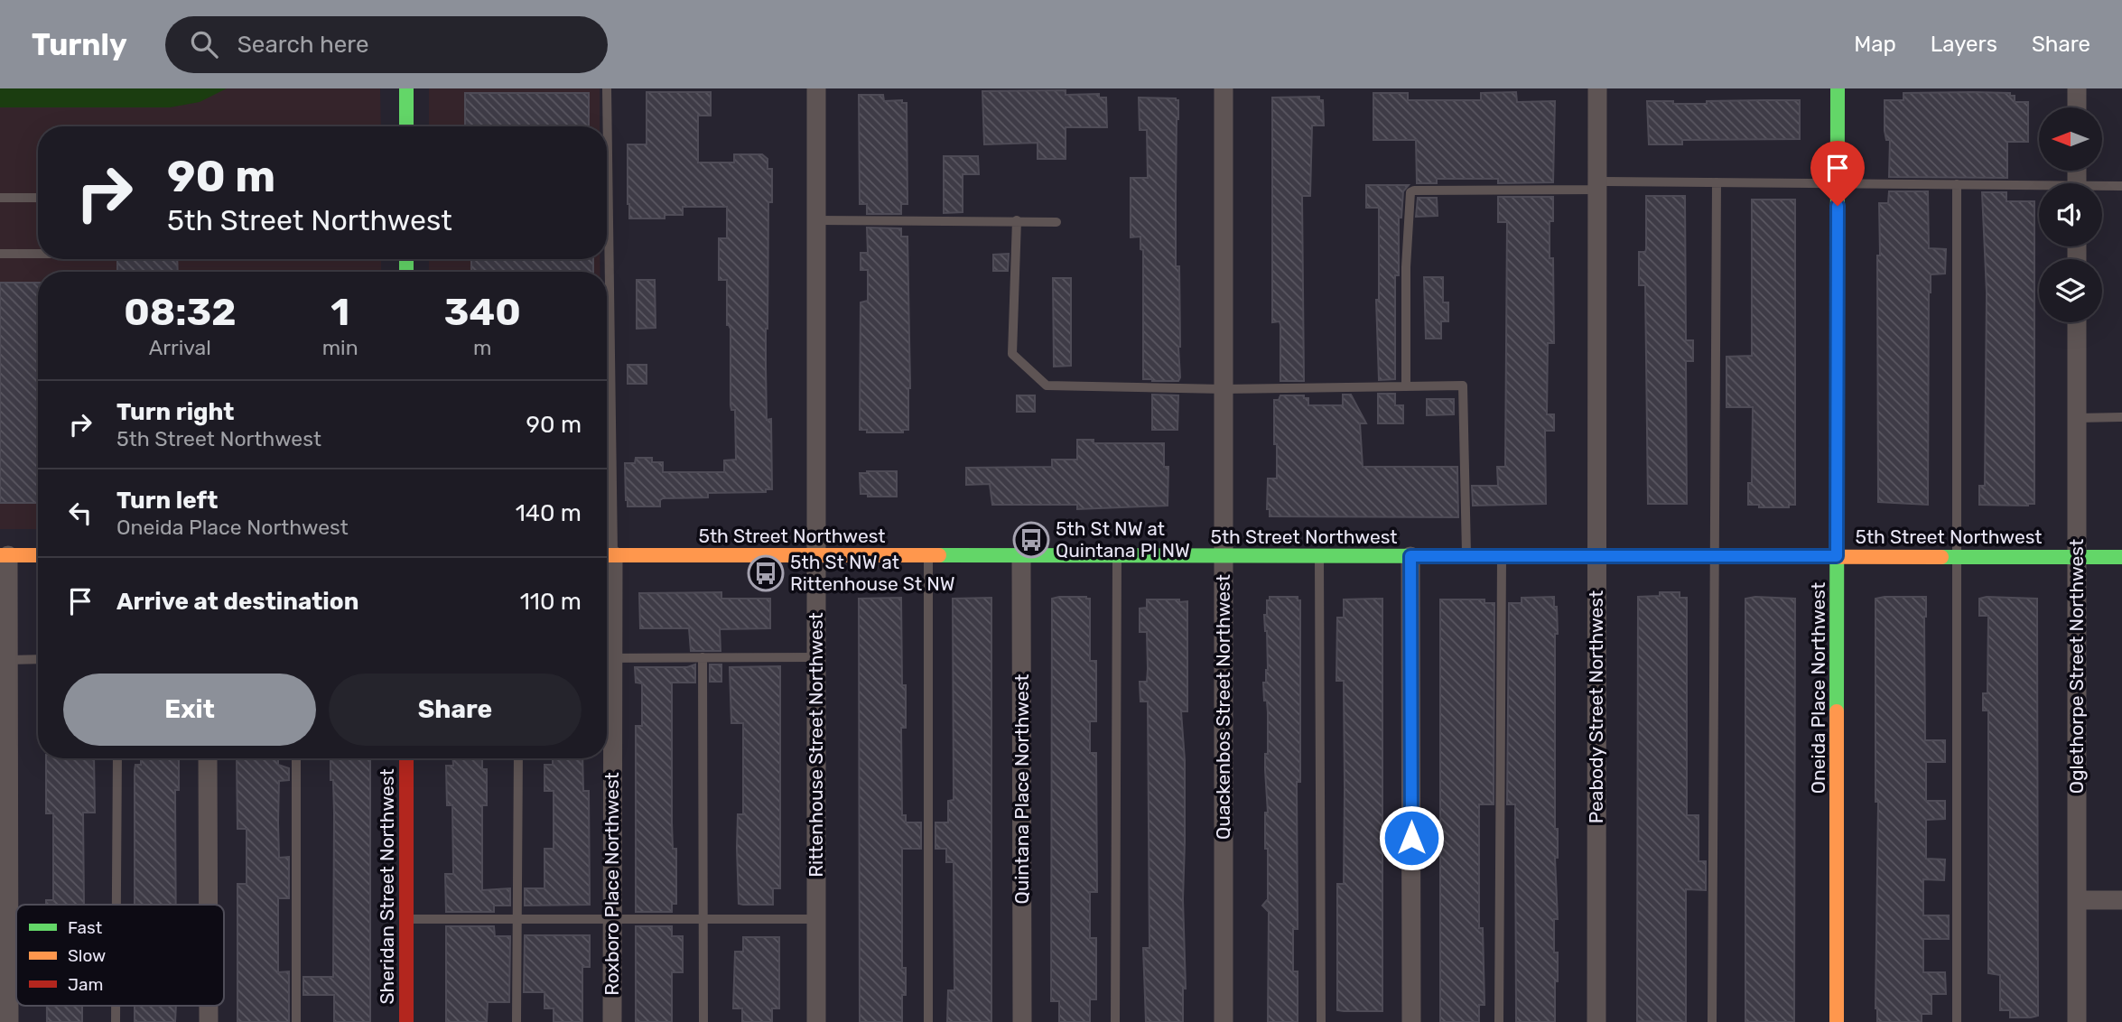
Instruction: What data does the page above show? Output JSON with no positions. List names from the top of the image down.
{
  "streets": {
    "street": [
      "5th Street Northwest",
      "Oglethorpe Street Northwest",
      "Oneida Place Northwest",
      "Quackenbos Street Northwest",
      "Peabody Street Northwest",
      "Rittenhouse Street Northwest",
      "Quintana Place Northwest",
      "Roxboro Place Northwest",
      "Sheridan Street Northwest"
    ]
  },
  "crossings": [
    ["5th Street Northwest", "Oglethorpe Street Northwest"],
    ["5th Street Northwest", "Oneida Place Northwest"],
    ["5th Street Northwest", "Quackenbos Street Northwest"],
    ["5th Street Northwest", "Peabody Street Northwest"],
    ["5th Street Northwest", "Rittenhouse Street Northwest"],
    ["5th Street Northwest", "Quintana Place Northwest"]
  ],
  "places": {
    "bus stop": ["5th St NW at Quintana Pl NW", "5th St NW at Rittenhouse St NW"]
  },
  "legend": ["Fast", "Slow", "Jam"],
  "north": "left",
  "page": {
    "header": "Turnly",
    "search": "Search here",
    "nav": ["Map", "Layers", "Share"],
    "turn": ["90 m", "5th Street Northwest"],
    "eta": [
      "08:32",
      "Arrival",
      "1",
      "min",
      "340",
      "m"
    ],
    "list": [
      {
        "name": "Turn right",
        "note": "5th Street Northwest",
        "value": "90 m"
      },
      {
        "name": "Turn left",
        "note": "Oneida Place Northwest",
        "value": "140 m"
      },
      {
        "name": "Arrive at destination",
        "value": "110 m"
      }
    ],
    "buttons": ["Exit", "Share"]
  }
}
